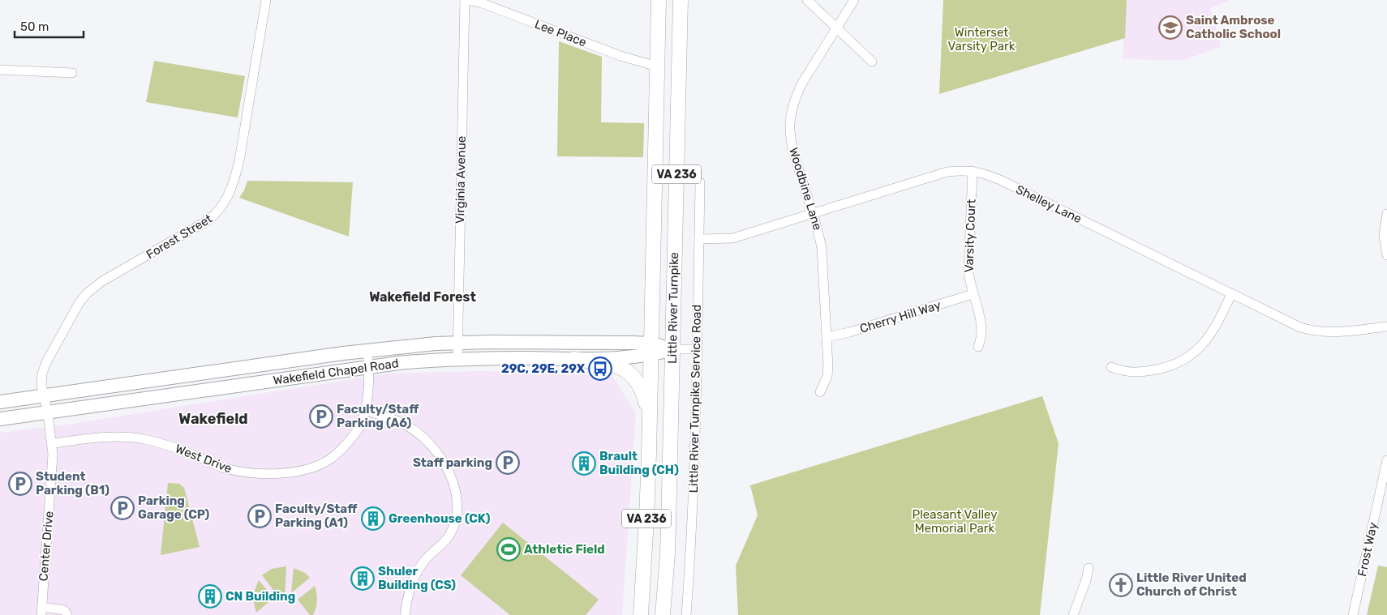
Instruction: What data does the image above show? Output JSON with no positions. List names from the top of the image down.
{
  "streets": {
    "main road": ["VA 236", "Little River Turnpike", "Wakefield Chapel Road"],
    "street": [
      "Lee Place",
      "Virginia Avenue",
      "Woodbine Lane",
      "Shelley Lane",
      "Varsity Court",
      "Forest Street",
      "Cherry Hill Way",
      "Little River Turnpike Service Road",
      "West Drive",
      "Center Drive",
      "Frost Way"
    ]
  },
  "crossings": [
    ["Lee Place", "Virginia Avenue"],
    ["Lee Place", "Little River Turnpike"],
    ["Virginia Avenue", "Wakefield Chapel Road"],
    ["Woodbine Lane", "Shelley Lane"],
    ["Woodbine Lane", "Cherry Hill Way"],
    ["Shelley Lane", "Varsity Court"],
    ["Shelley Lane", "Little River Turnpike Service Road"],
    ["Varsity Court", "Cherry Hill Way"],
    ["Forest Street", "Wakefield Chapel Road"],
    ["Forest Street", "Center Drive"],
    ["Little River Turnpike", "Wakefield Chapel Road"],
    ["Wakefield Chapel Road", "Little River Turnpike Service Road"],
    ["Wakefield Chapel Road", "West Drive"],
    ["Wakefield Chapel Road", "Center Drive"],
    ["West Drive", "Center Drive"]
  ],
  "districts": ["Wakefield Forest", "Wakefield"],
  "parks": ["Winterset Varsity Park", "Pleasant Valley Memorial Park"],
  "places": {
    "school or university": ["Saint Ambrose Catholic School"],
    "bus stop": ["29C, 29E, 29X"],
    "parking": [
      "Faculty/Staff Parking (A6)",
      "Staff parking",
      "Student Parking (B1)",
      "Parking Garage (CP)",
      "Faculty/Staff Parking (A1)"
    ],
    "building": [
      "Brault Building (CH)",
      "Greenhouse (CK)",
      "Shuler Building (CS)",
      "CN Building"
    ],
    "sports": ["Athletic Field"],
    "church": ["Little River United Church of Christ"]
  },
  "scale_bar": "50 m"
}
